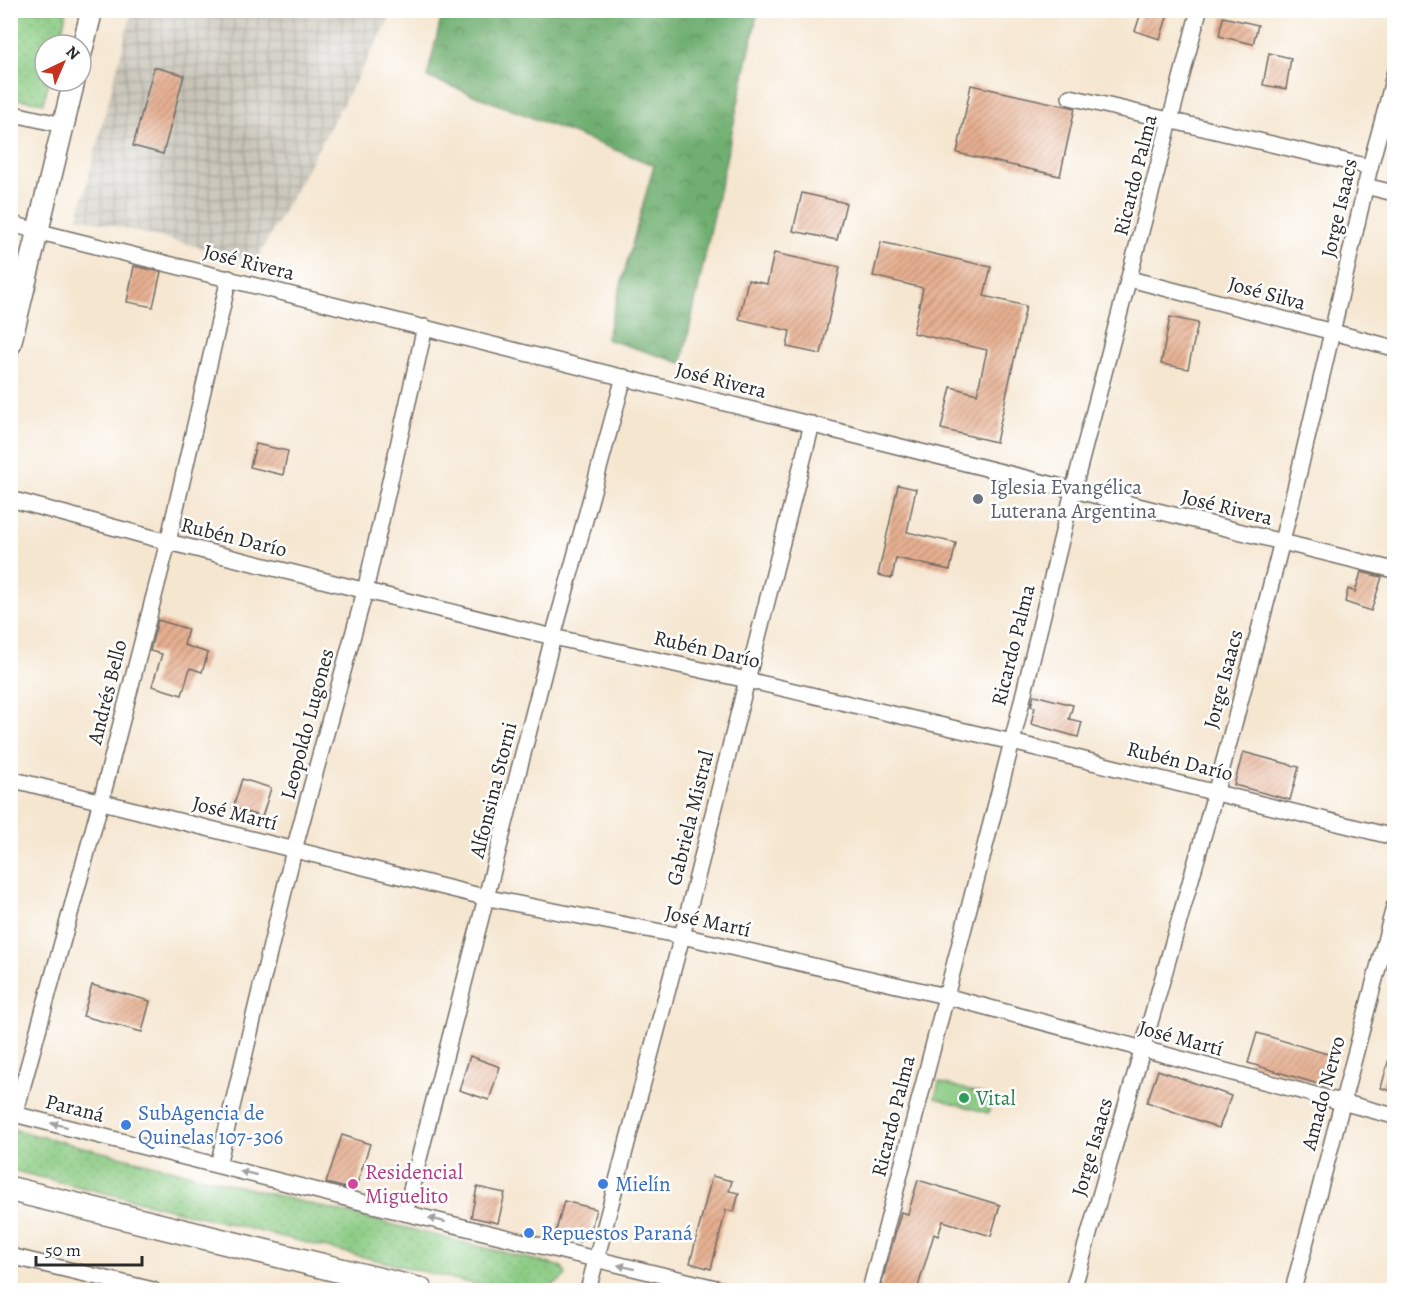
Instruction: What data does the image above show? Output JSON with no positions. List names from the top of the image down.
{
  "streets": {
    "street": [
      "Ricardo Palma",
      "Jorge Isaacs",
      "José Rivera",
      "José Silva",
      "Rubén Darío",
      "Andrés Bello",
      "Leopoldo Lugones",
      "Alfonsina Storni",
      "José Martí",
      "Gabriela Mistral",
      "Amado Nervo",
      "Paraná"
    ]
  },
  "crossings": [
    ["Ricardo Palma", "José Rivera"],
    ["Ricardo Palma", "José Silva"],
    ["Ricardo Palma", "Rubén Darío"],
    ["Ricardo Palma", "José Martí"],
    ["Jorge Isaacs", "José Rivera"],
    ["Jorge Isaacs", "José Silva"],
    ["Jorge Isaacs", "Rubén Darío"],
    ["Jorge Isaacs", "José Martí"],
    ["José Rivera", "Andrés Bello"],
    ["José Rivera", "Leopoldo Lugones"],
    ["José Rivera", "Alfonsina Storni"],
    ["José Rivera", "Gabriela Mistral"],
    ["Rubén Darío", "Andrés Bello"],
    ["Rubén Darío", "Leopoldo Lugones"],
    ["Rubén Darío", "Alfonsina Storni"],
    ["Rubén Darío", "Gabriela Mistral"],
    ["Andrés Bello", "José Martí"],
    ["Andrés Bello", "Paraná"],
    ["Leopoldo Lugones", "José Martí"],
    ["Leopoldo Lugones", "Paraná"],
    ["Alfonsina Storni", "José Martí"],
    ["Alfonsina Storni", "Paraná"],
    ["José Martí", "Gabriela Mistral"],
    ["José Martí", "Amado Nervo"],
    ["Gabriela Mistral", "Paraná"]
  ],
  "one_way": ["Paraná"],
  "places": [
    "Iglesia Evangélica Luterana Argentina",
    "Vital",
    "SubAgencia de Quinelas 107-306",
    "Residencial Miguelito",
    "Mielín",
    "Repuestos Paraná"
  ],
  "scale_bar": "50 m",
  "north": "top right"
}
